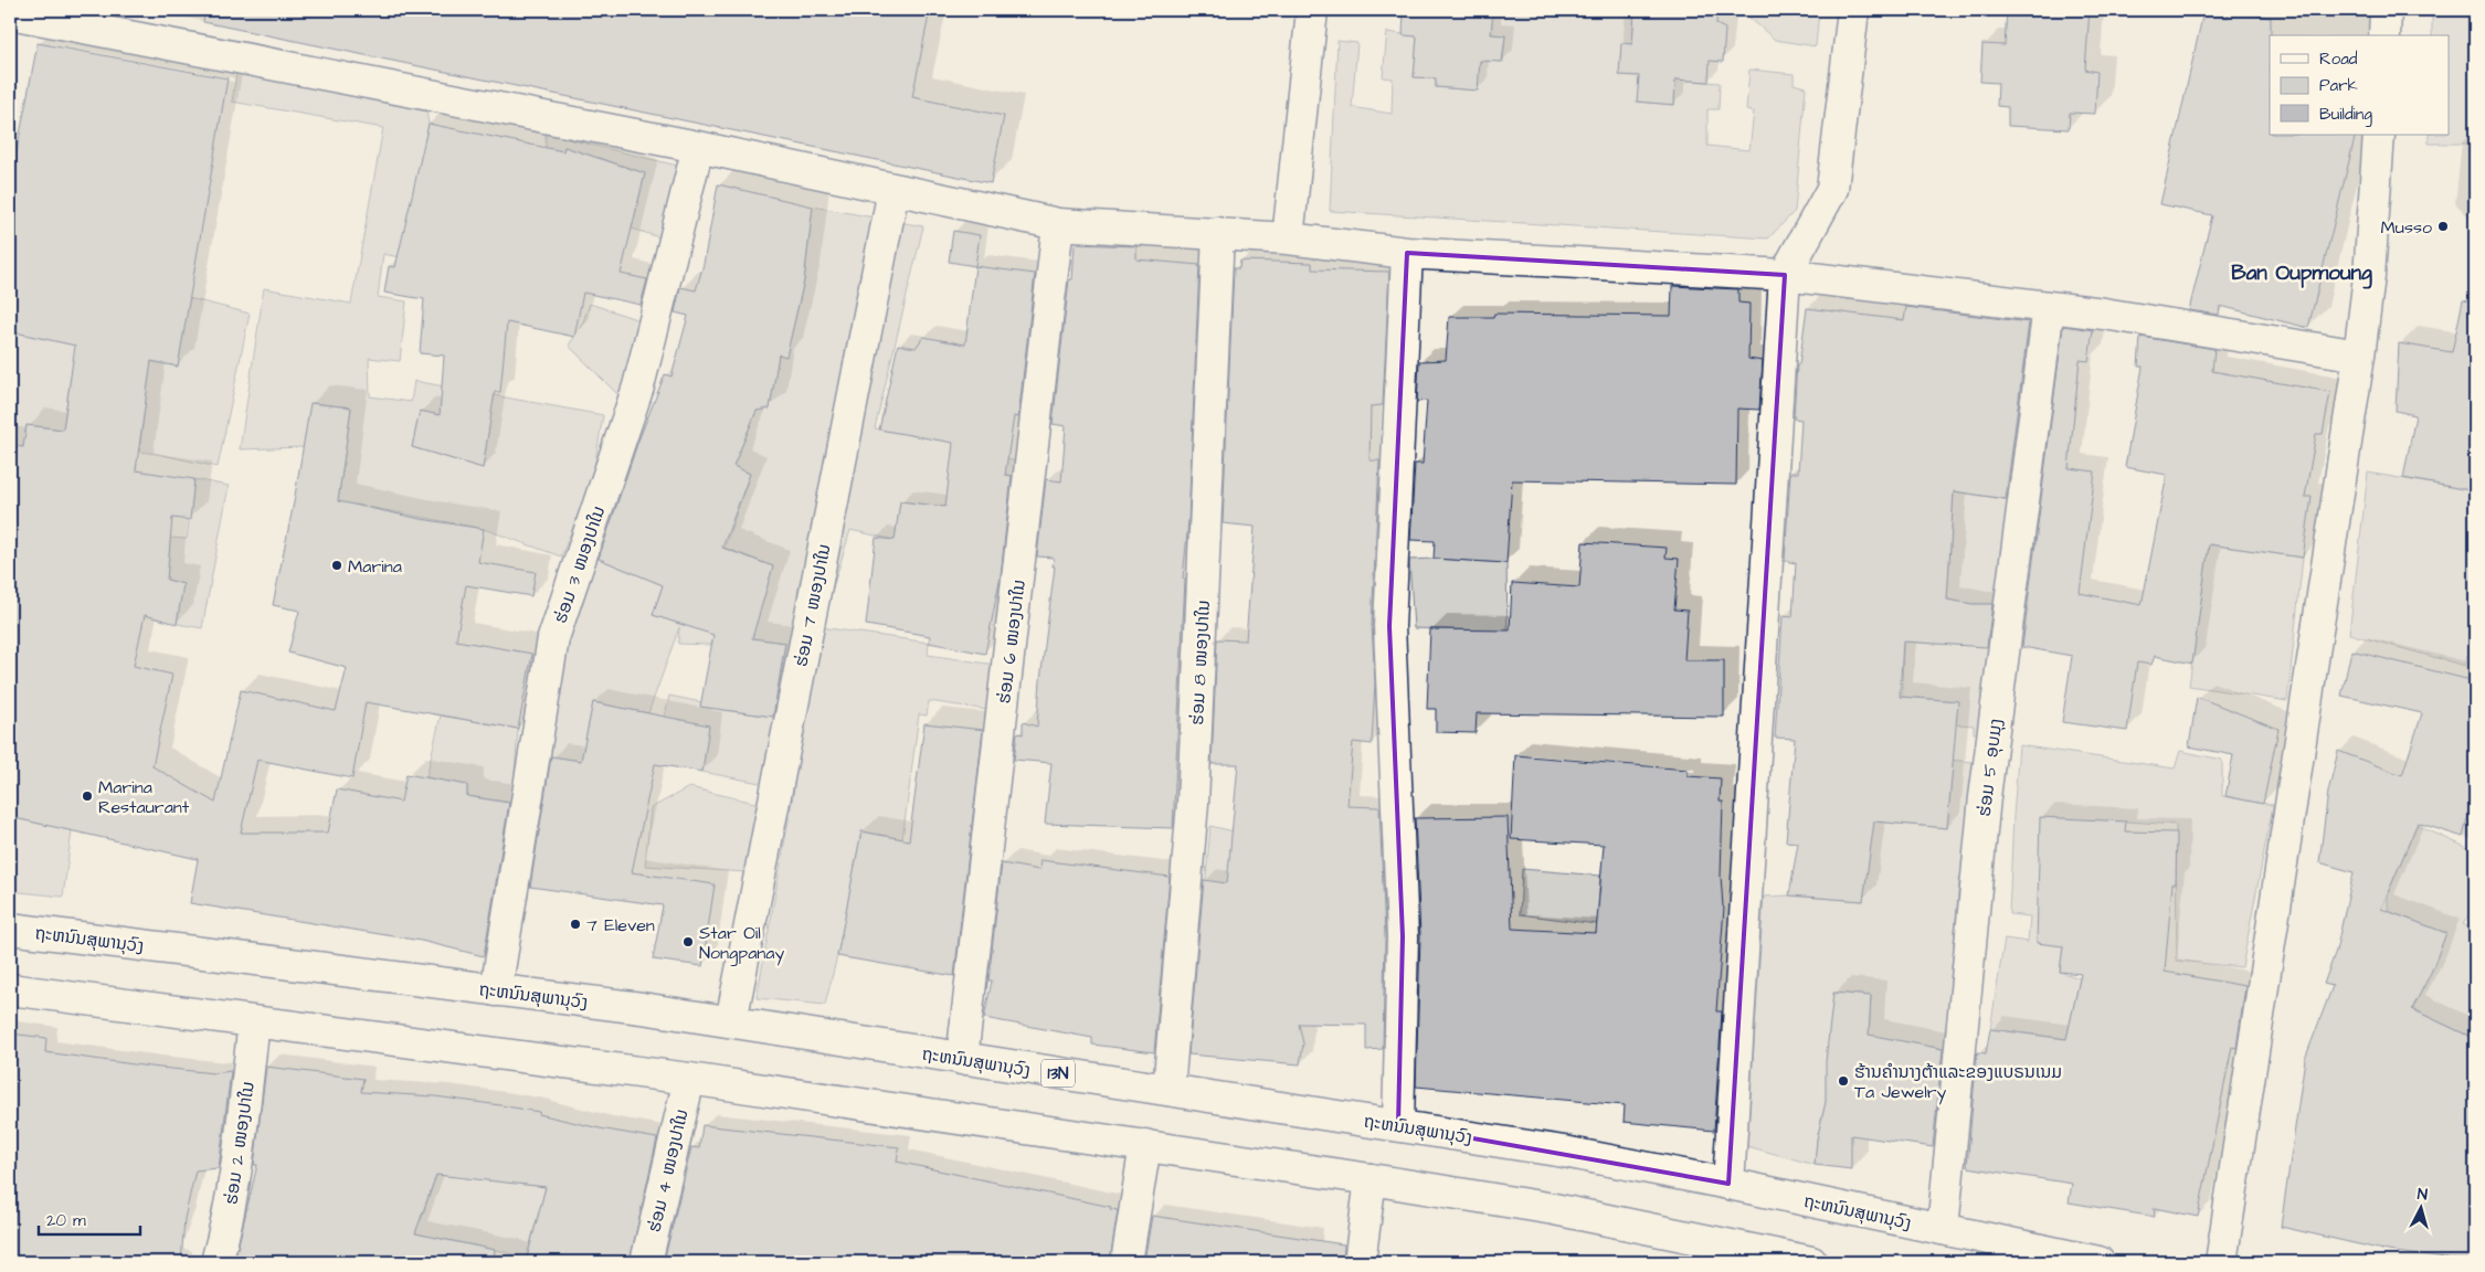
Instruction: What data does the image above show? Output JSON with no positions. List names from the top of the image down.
{
  "streets": {
    "main road": [
      "ຮ່ອມ 3 ໜອງປາໃນ",
      "ຮ່ອມ 7 ໜອງປາໃນ",
      "ຮ່ອມ 6 ໜອງປາໃນ",
      "ຮ່ອມ 8 ໜອງປາໃນ",
      "ຮ່ອມ 5 ອຸບມຸງ",
      "ຖະຫນົນສຸພານຸວົງ",
      "13N",
      "ຮ່ອມ 2 ໜອງປາໃນ",
      "ຮ່ອມ 4 ໜອງປາໃນ"
    ]
  },
  "crossings": [
    ["ຮ່ອມ 3 ໜອງປາໃນ", "ຖະຫນົນສຸພານຸວົງ"],
    ["ຮ່ອມ 7 ໜອງປາໃນ", "ຖະຫນົນສຸພານຸວົງ"],
    ["ຮ່ອມ 6 ໜອງປາໃນ", "ຖະຫນົນສຸພານຸວົງ"],
    ["ຮ່ອມ 8 ໜອງປາໃນ", "ຖະຫນົນສຸພານຸວົງ"],
    ["ຮ່ອມ 5 ອຸບມຸງ", "ຖະຫນົນສຸພານຸວົງ"]
  ],
  "districts": ["Ban Oupmoung"],
  "places": [
    "Musso",
    "Marina",
    "Marina Restaurant",
    "7 Eleven",
    "Star Oil Nongpanay",
    "ຮ້ານຄຳນາງຕ້າແລະຂອງແບຣນເນມ Ta Jewelry"
  ],
  "legend": ["Road", "Park", "Building"],
  "scale_bar": "20 m",
  "north": "top"
}
